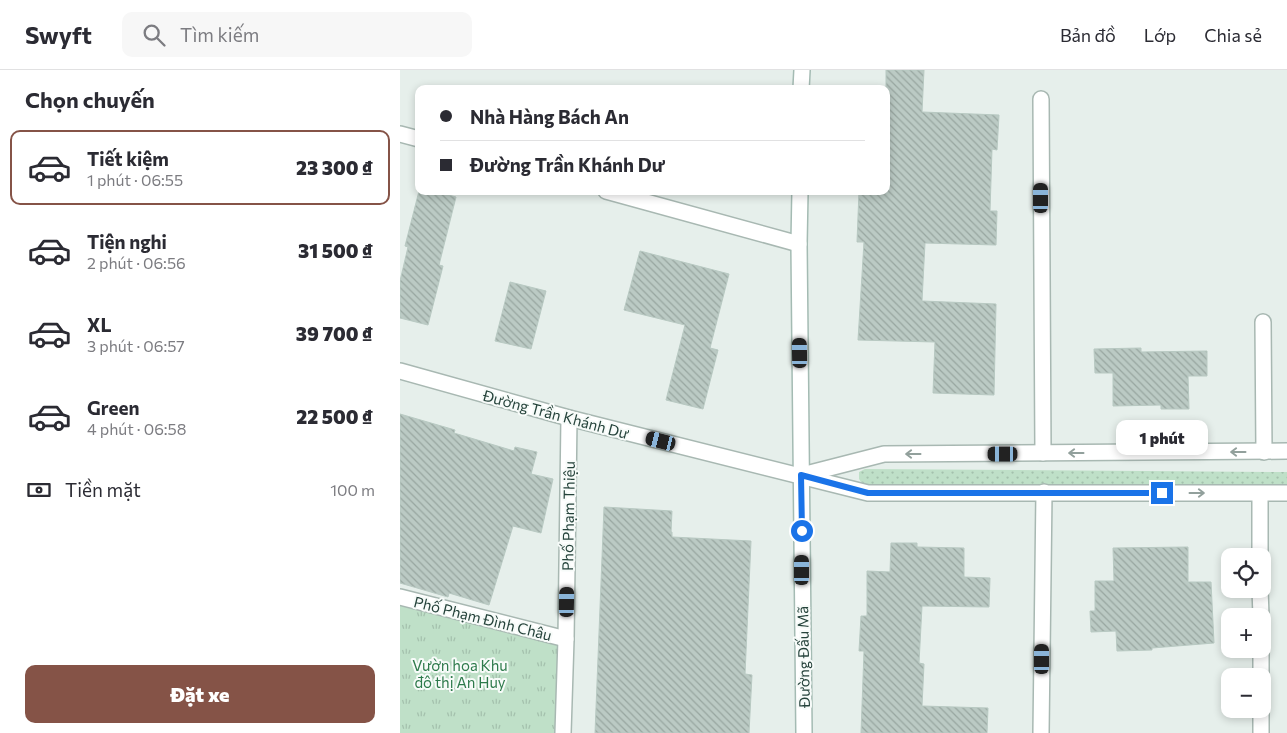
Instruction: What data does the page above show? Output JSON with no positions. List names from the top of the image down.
{
  "streets": {
    "street": [
      "Đường Trần Khánh Dư",
      "Phố Phạm Thiệu",
      "Phố Phạm Đình Châu",
      "Đường Đấu Mã"
    ]
  },
  "crossings": [
    ["Đường Trần Khánh Dư", "Phố Phạm Thiệu"],
    ["Đường Trần Khánh Dư", "Đường Đấu Mã"],
    ["Phố Phạm Thiệu", "Phố Phạm Đình Châu"]
  ],
  "parks": ["Vườn hoa Khu đô thị An Huy"],
  "page": {
    "header": "Swyft",
    "search": "Tìm kiếm",
    "nav": ["Bản đồ", "Lớp", "Chia sẻ"],
    "heading": "Chọn chuyến",
    "banner": ["Nhà Hàng Bách An", "Đường Trần Khánh Dư"],
    "list": [
      {
        "name": "Tiết kiệm",
        "note": "1 phút · 06:55",
        "value": "23 300 ₫"
      },
      {
        "name": "Tiện nghi",
        "note": "2 phút · 06:56",
        "value": "31 500 ₫"
      },
      {
        "name": "XL",
        "note": "3 phút · 06:57",
        "value": "39 700 ₫"
      },
      {
        "name": "Green",
        "note": "4 phút · 06:58",
        "value": "22 500 ₫"
      }
    ],
    "bubble": "1 phút",
    "pay": ["Tiền mặt", "100 m"],
    "map_buttons": ["+", "−"],
    "buttons": "Đặt xe"
  }
}
